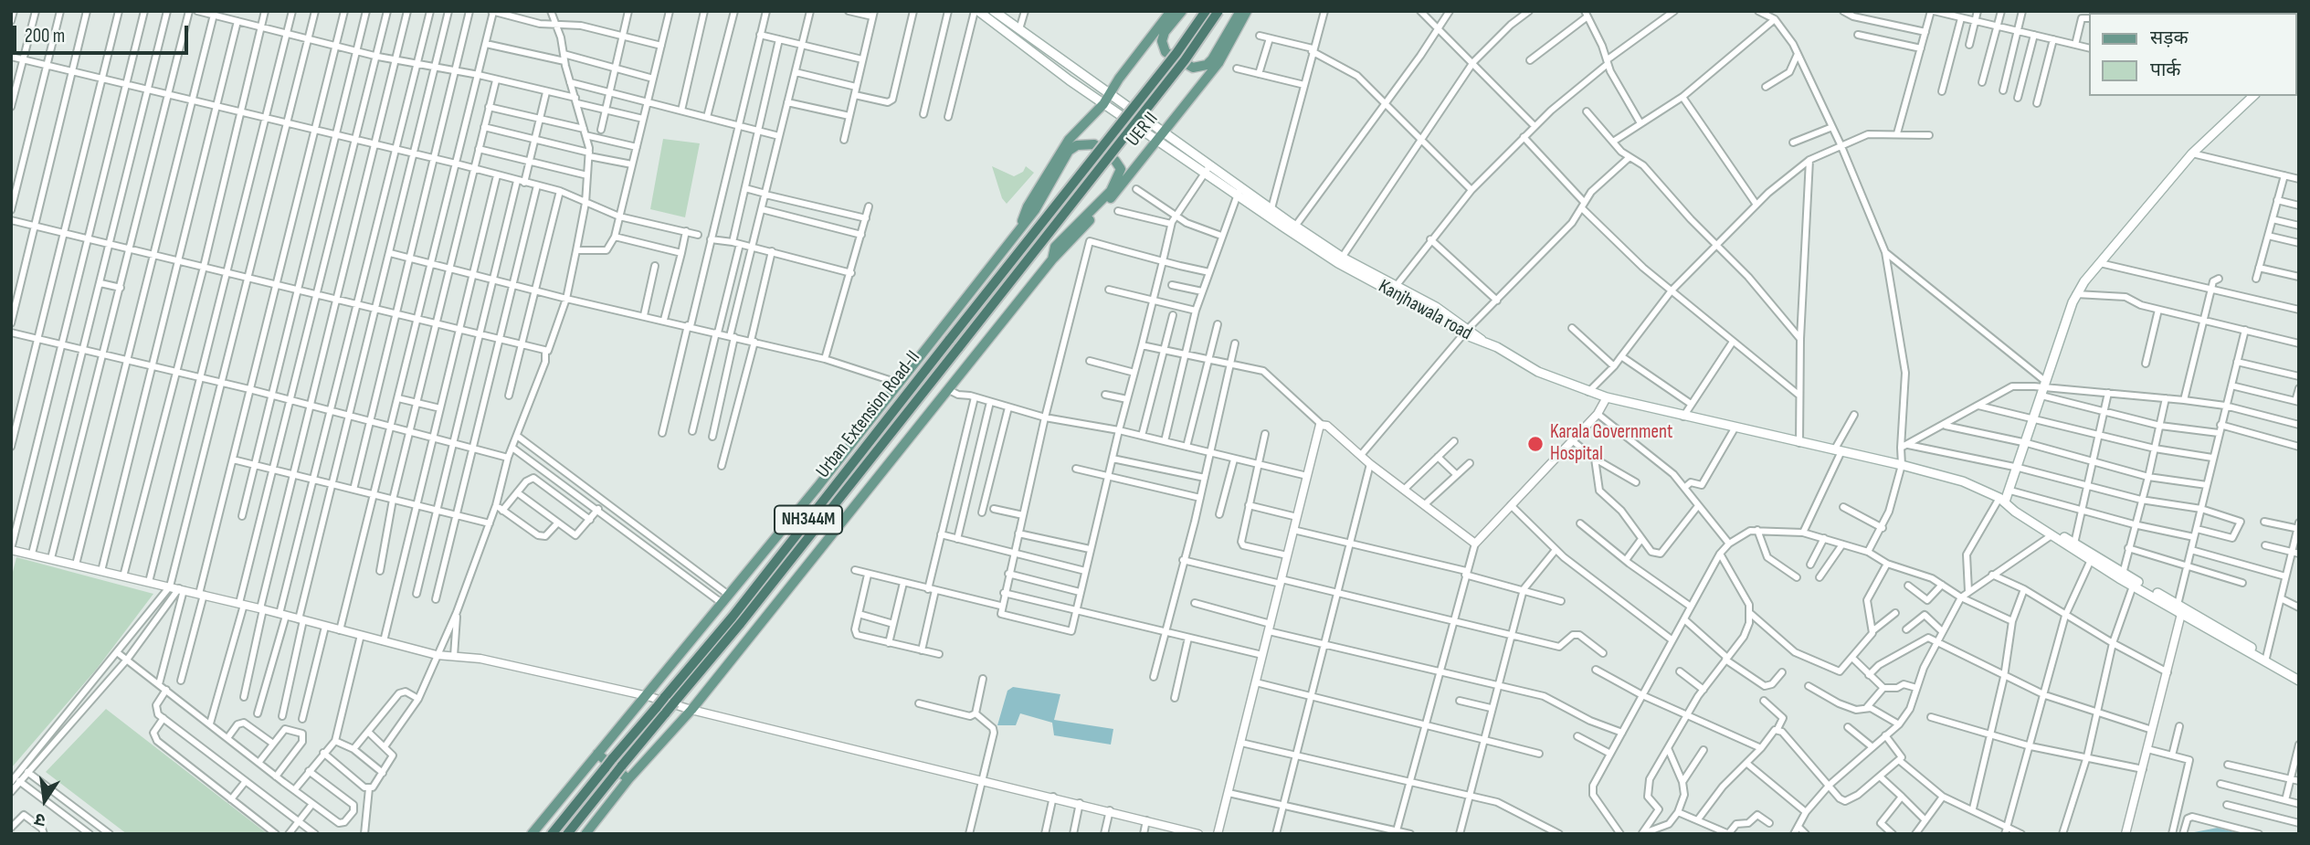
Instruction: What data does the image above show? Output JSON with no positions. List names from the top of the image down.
{
  "streets": {
    "highway": ["Urban Extension Road-II", "NH344M"],
    "main road": ["UER II", "Kanjhawala road"]
  },
  "crossings": [
    ["UER II", "Kanjhawala road"]
  ],
  "places": ["Karala Government Hospital"],
  "legend": ["सड़क", "पार्क"],
  "scale_bar": "200 m",
  "north": "bottom"
}
